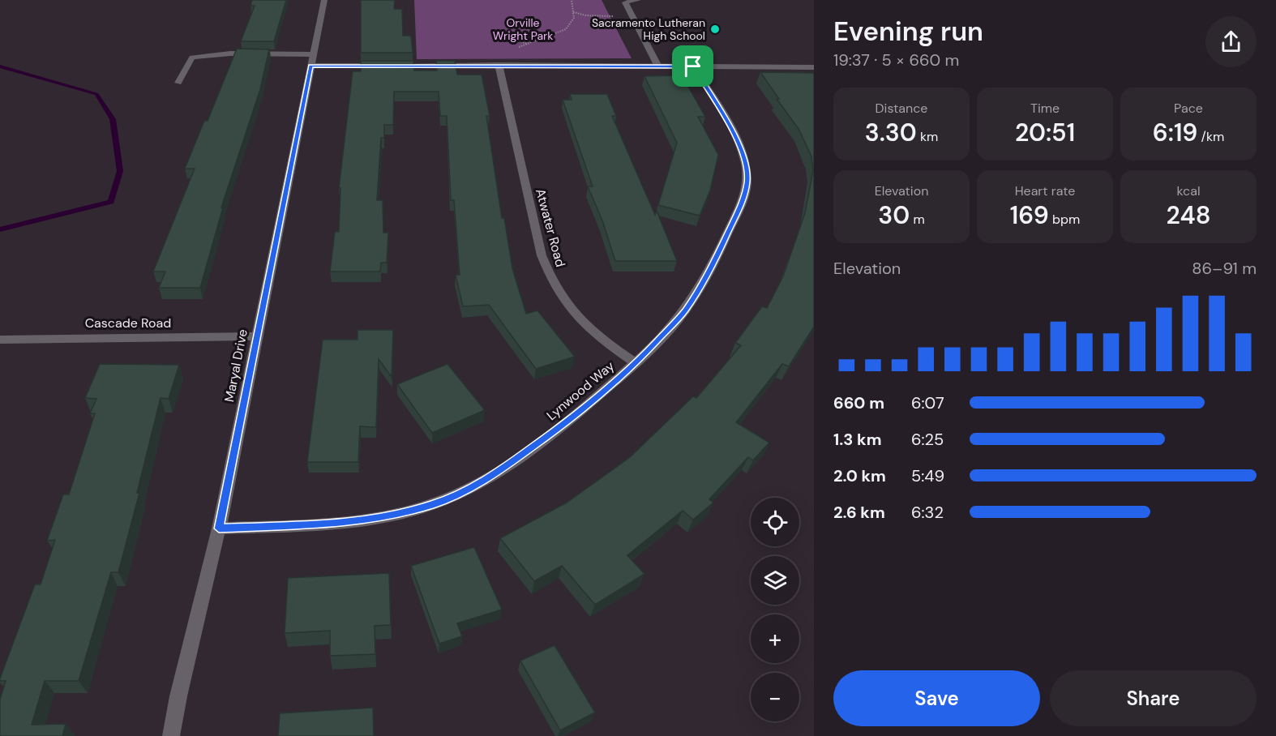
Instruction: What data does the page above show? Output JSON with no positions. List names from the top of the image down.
{
  "streets": {
    "street": [
      "Atwater Road",
      "Cascade Road",
      "Maryal Drive",
      "Lynwood Way"
    ]
  },
  "crossings": [
    ["Atwater Road", "Lynwood Way"],
    ["Cascade Road", "Maryal Drive"],
    ["Maryal Drive", "Lynwood Way"]
  ],
  "parks": ["Orville Wright Park"],
  "places": ["Sacramento Lutheran High School"],
  "page": {
    "heading": ["Evening run", "19:37 · 5 × 660 m"],
    "stats": [
      ["Distance", "3.30 km"],
      ["Time", "20:51"],
      ["Pace", "6:19 /km"],
      ["Elevation", "30 m"],
      ["Heart rate", "169 bpm"],
      ["kcal", "248"]
    ],
    "chart": ["Elevation", "86–91 m"],
    "list": [
      {
        "name": "660 m",
        "note": "6:07"
      },
      {
        "name": "1.3 km",
        "note": "6:25"
      },
      {
        "name": "2.0 km",
        "note": "5:49"
      },
      {
        "name": "2.6 km",
        "note": "6:32"
      }
    ],
    "map_buttons": ["+", "−"],
    "buttons": ["Save", "Share"]
  }
}
